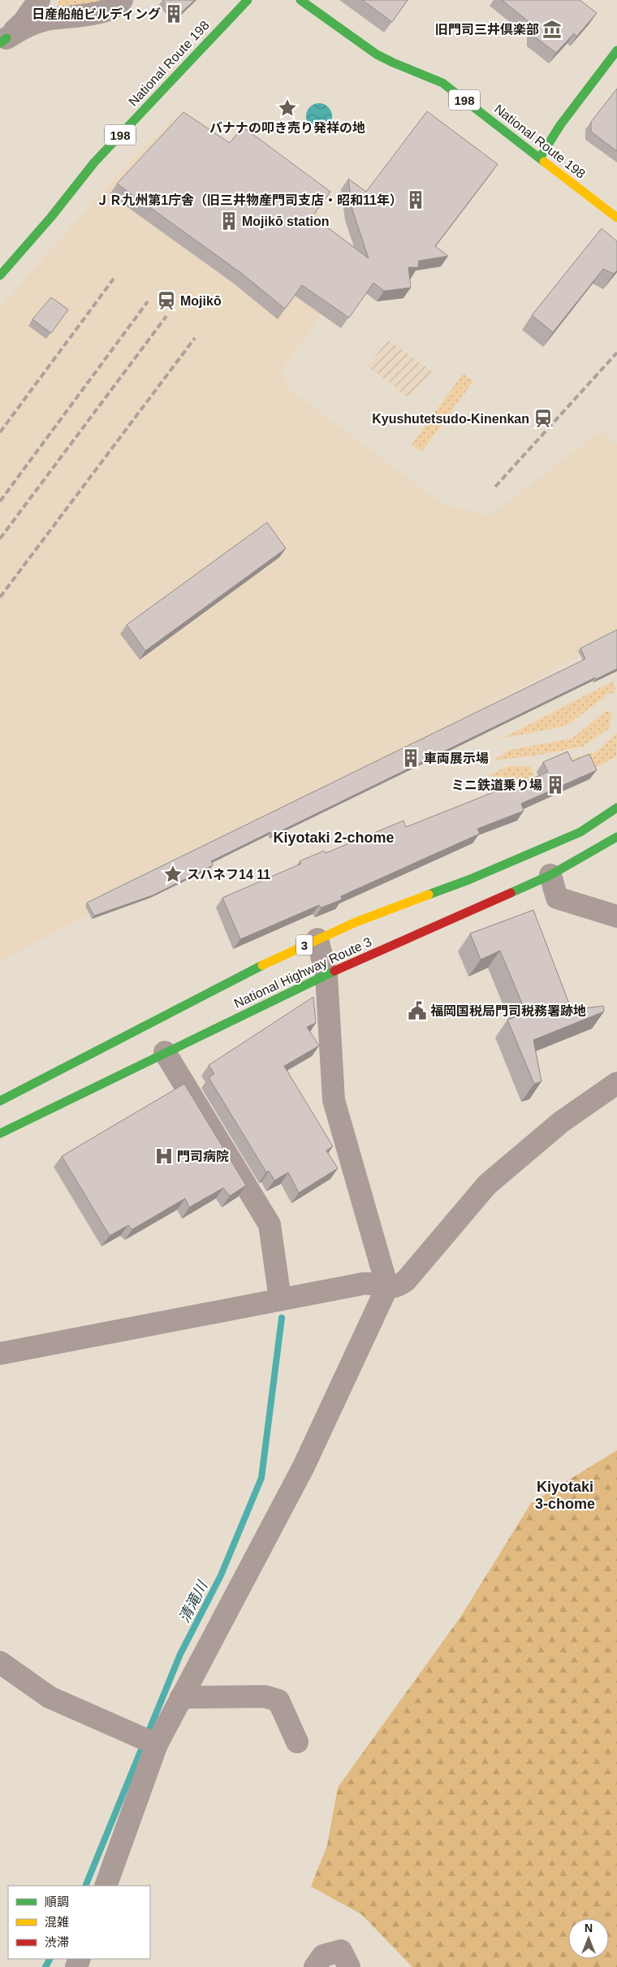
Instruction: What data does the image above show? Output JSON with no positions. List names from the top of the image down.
{
  "streets": {
    "main road": [
      "National Route 198",
      "198",
      "3",
      "National Highway Route 3"
    ]
  },
  "districts": ["Kiyotaki 2-chome", "Kiyotaki 3-chome"],
  "water": ["清滝川"],
  "places": {
    "building": [
      "日産船舶ビルディング",
      "ＪＲ九州第1庁舎（旧三井物産門司支店・昭和11年）",
      "Mojikō station",
      "車両展示場",
      "ミニ鉄道乗り場"
    ],
    "museum": ["旧門司三井倶楽部"],
    "place": ["バナナの叩き売り発祥の地", "スハネフ14 11"],
    "station": ["Mojikō", "Kyushutetsudo-Kinenkan"],
    "public building": ["福岡国税局門司税務署跡地"],
    "hospital": ["門司病院"]
  },
  "legend": ["順調", "混雑", "渋滞"],
  "north": "top"
}
